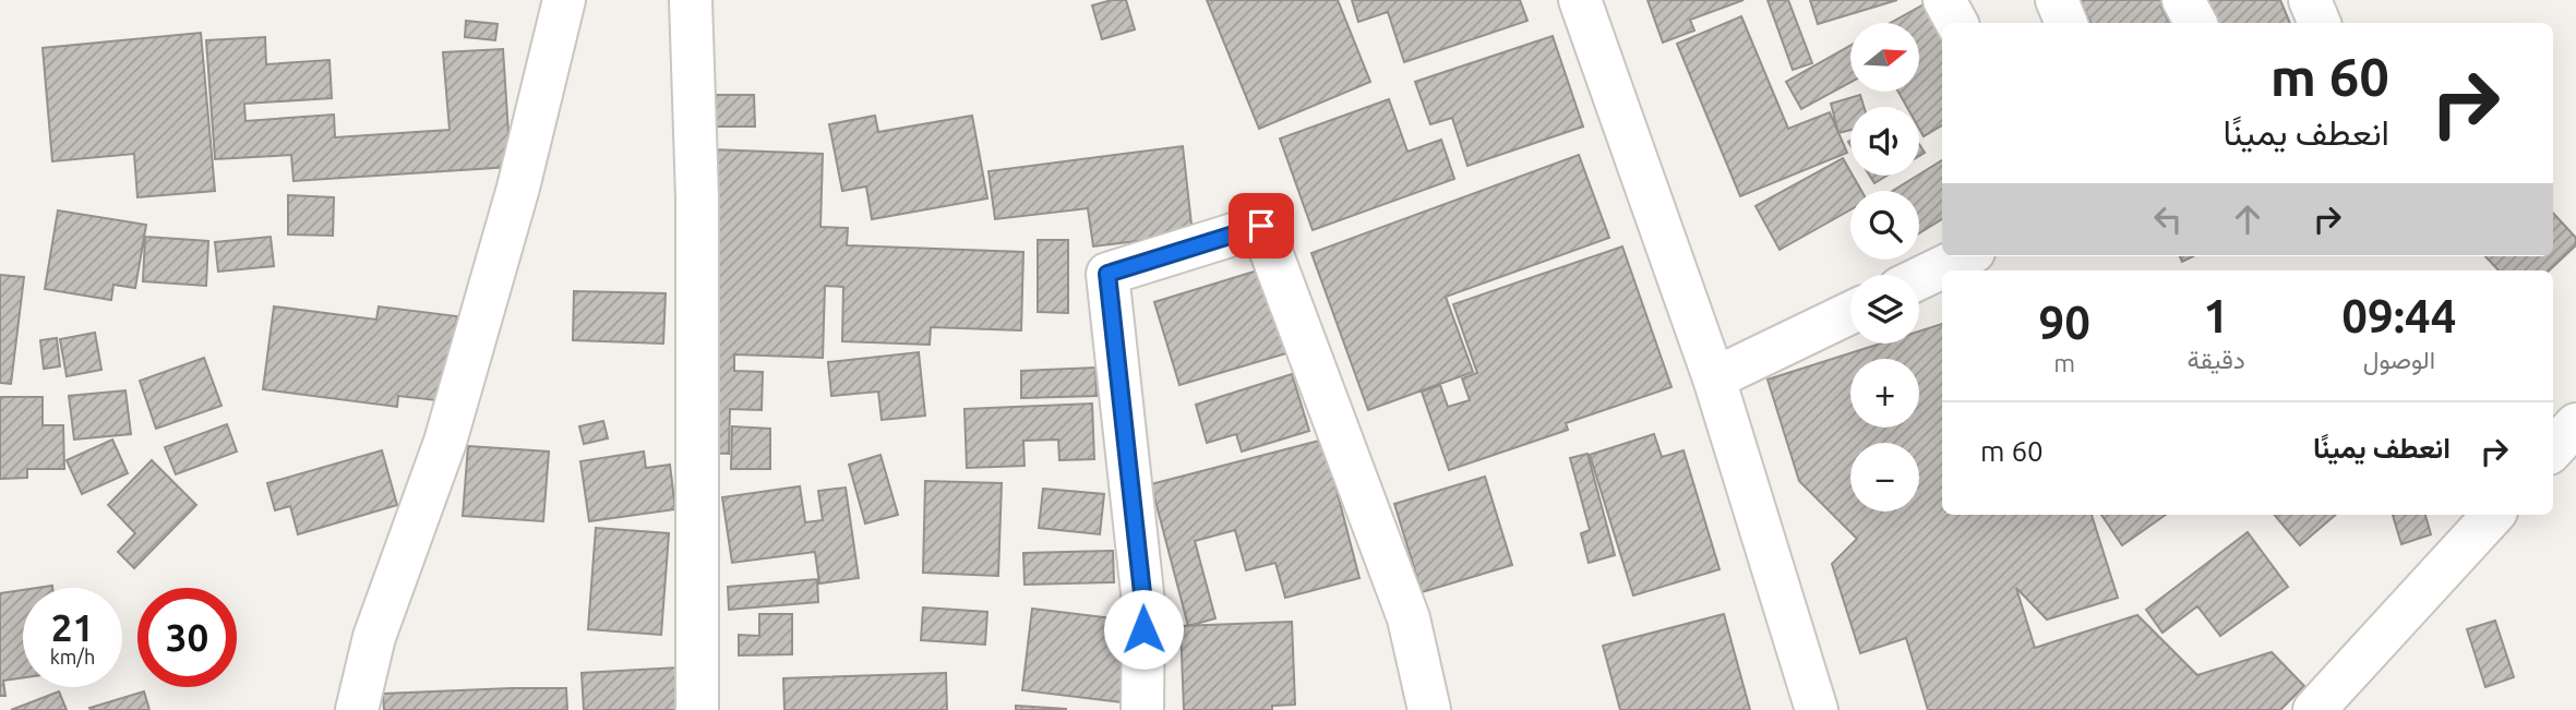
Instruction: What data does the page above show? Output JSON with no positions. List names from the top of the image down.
{
  "north": "right",
  "page": {
    "map_buttons": ["+", "−"],
    "turn": ["60 m", "انعطف يمينًا"],
    "eta": [
      "09:44",
      "الوصول",
      "1",
      "دقيقة",
      "90",
      "m"
    ],
    "list": [
      {
        "name": "انعطف يمينًا",
        "value": "60 m"
      }
    ],
    "speed": "21 km/h",
    "limit": "30"
  }
}
